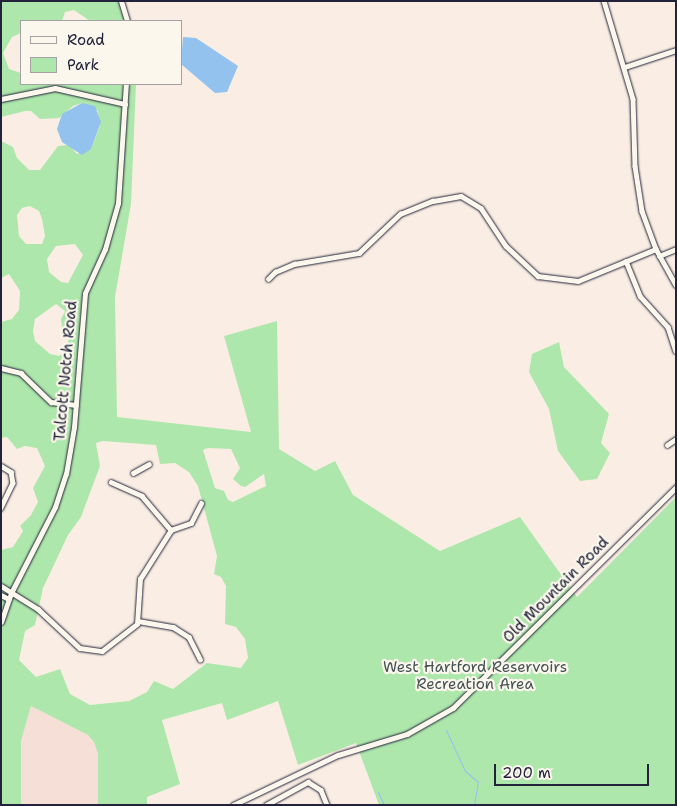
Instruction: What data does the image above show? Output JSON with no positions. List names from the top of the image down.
{
  "streets": {
    "street": ["Talcott Notch Road", "Old Mountain Road"]
  },
  "parks": ["West Hartford Reservoirs Recreation Area"],
  "legend": ["Road", "Park"],
  "scale_bar": "200 m"
}
